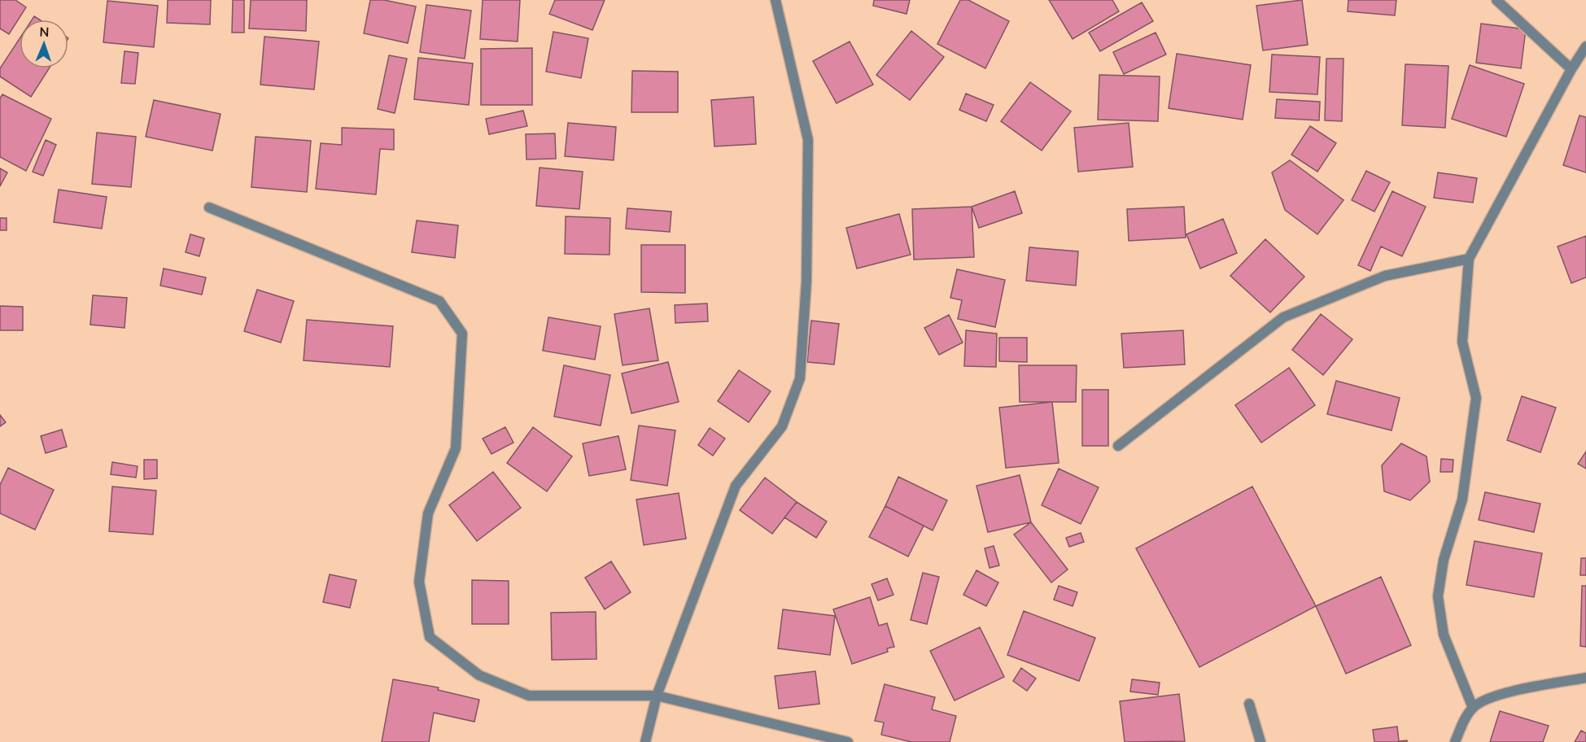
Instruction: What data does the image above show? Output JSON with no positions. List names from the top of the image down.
{
  "north": "top"
}
